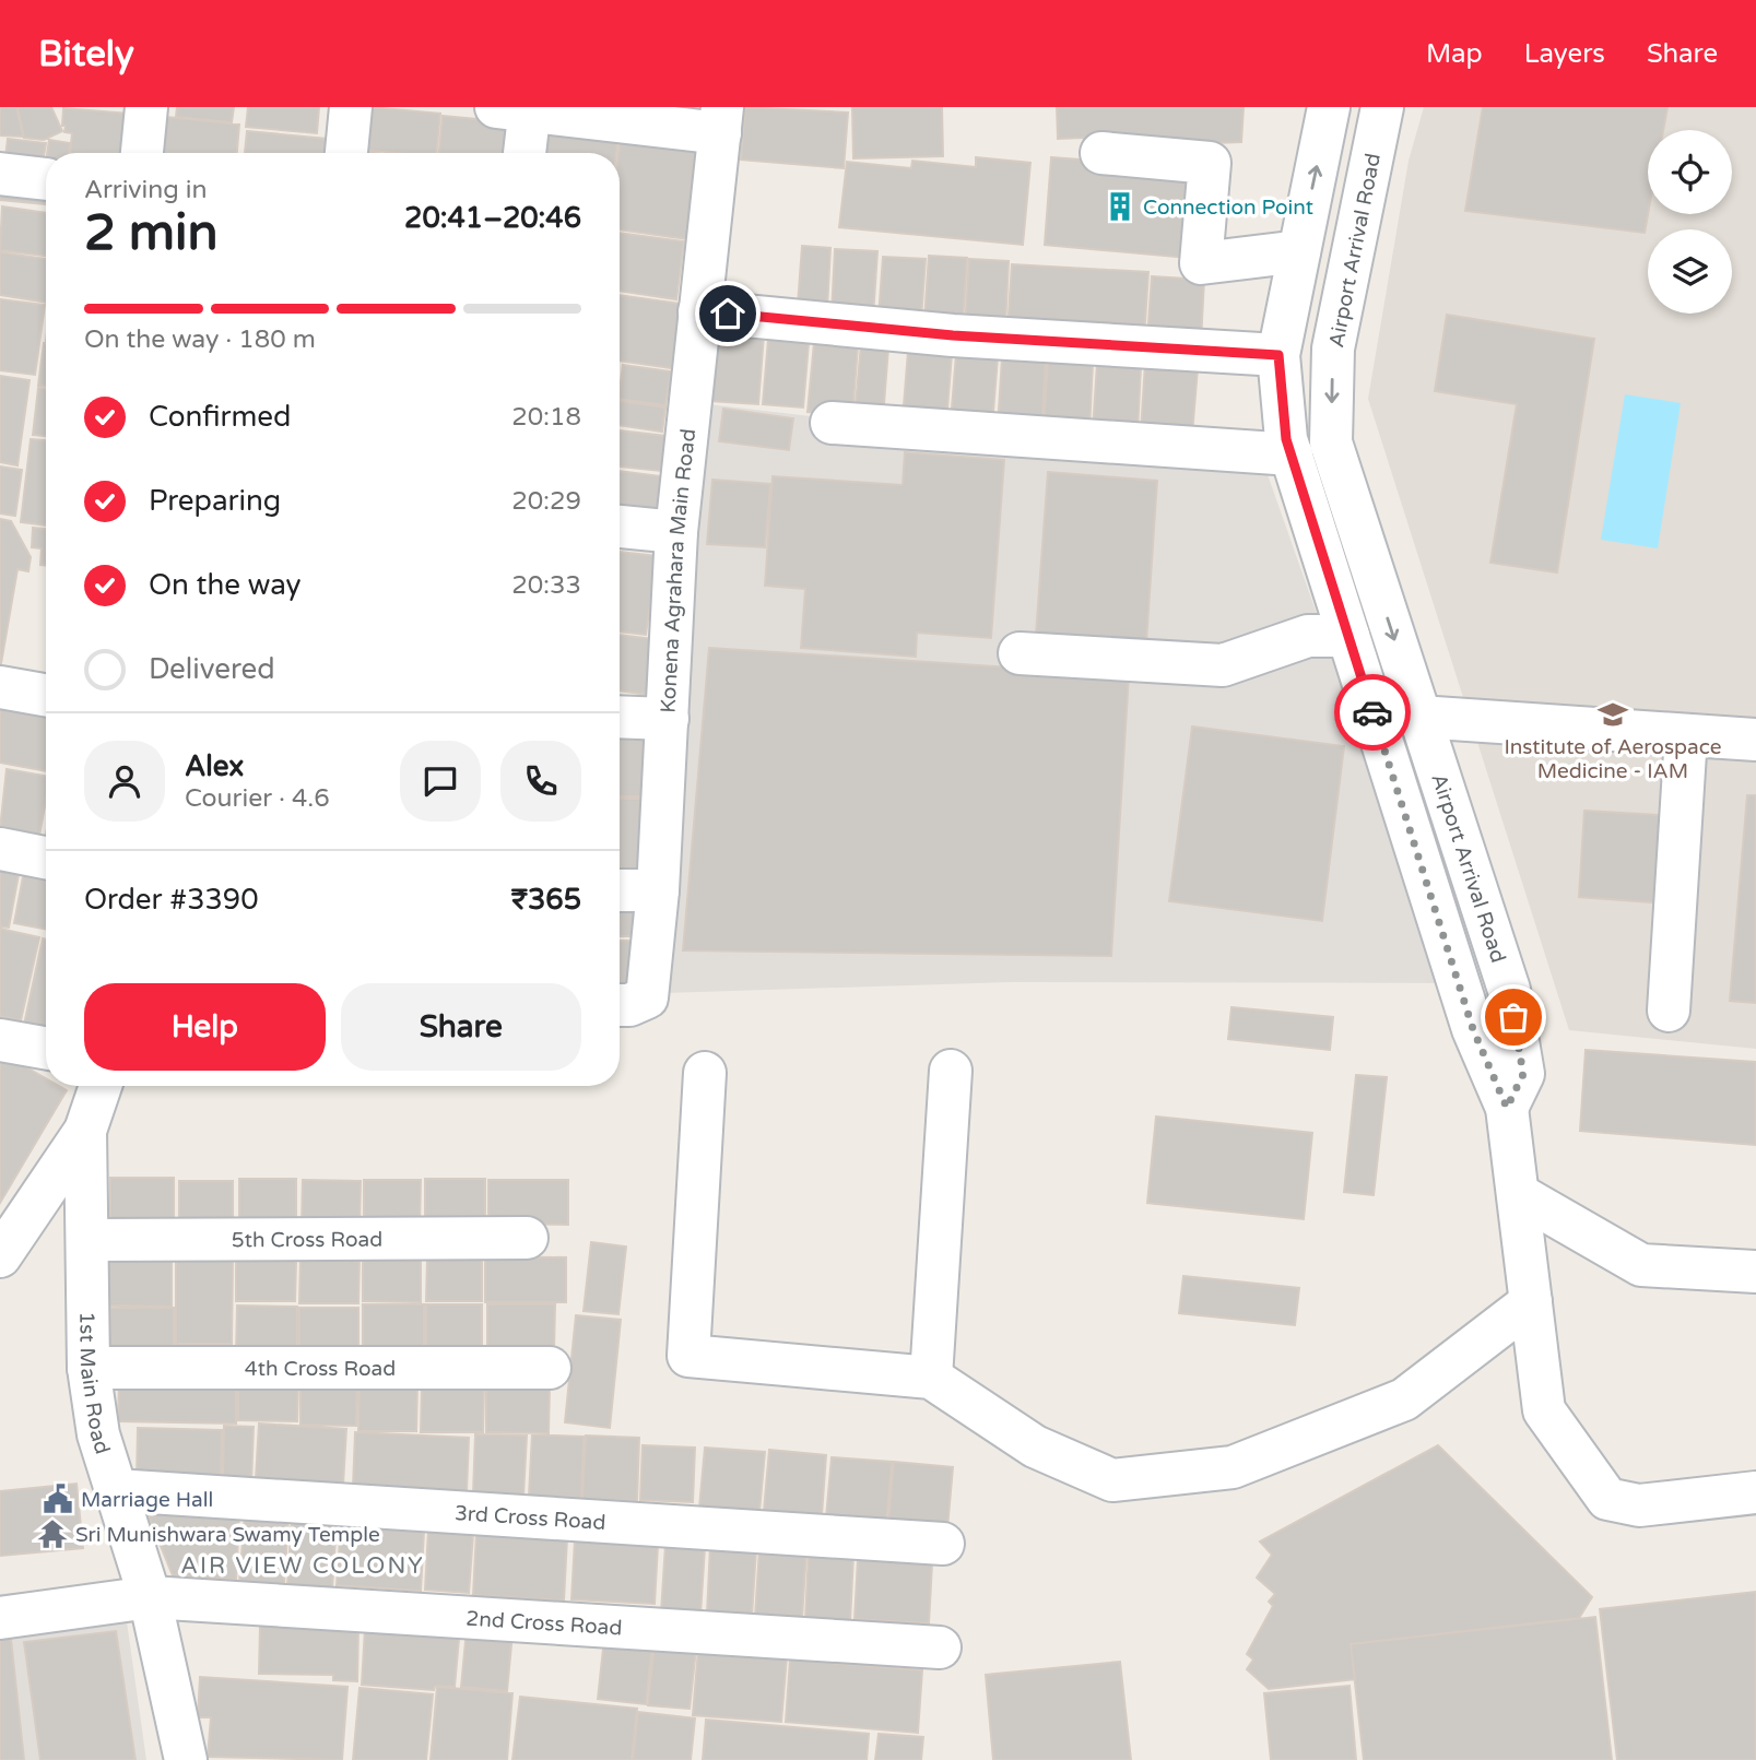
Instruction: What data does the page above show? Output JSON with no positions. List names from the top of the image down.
{
  "streets": {
    "street": [
      "Airport Arrival Road",
      "Konena Agrahara Main Road",
      "5th Cross Road",
      "4th Cross Road",
      "1st Main Road",
      "3rd Cross Road",
      "2nd Cross Road"
    ]
  },
  "crossings": [
    ["5th Cross Road", "1st Main Road"],
    ["4th Cross Road", "1st Main Road"],
    ["1st Main Road", "3rd Cross Road"],
    ["1st Main Road", "2nd Cross Road"]
  ],
  "districts": ["AIR VIEW COLONY"],
  "places": {
    "building": ["Connection Point"],
    "school or university": ["Institute of Aerospace Medicine - IAM"],
    "public building": ["Marriage Hall"],
    "temple": ["Sri Munishwara Swamy Temple"]
  },
  "page": {
    "header": "Bitely",
    "nav": ["Map", "Layers", "Share"],
    "heading": ["2 min", "Arriving in", "20:41–20:46"],
    "panel": [
      "Alex",
      "Courier · 4.6",
      "Order #3390",
      "₹365"
    ],
    "bar": "On the way · 180 m",
    "list": [
      ["Confirmed", "20:18"],
      ["Preparing", "20:29"],
      ["On the way", "20:33"],
      "Delivered"
    ],
    "buttons": ["Help", "Share"]
  }
}
